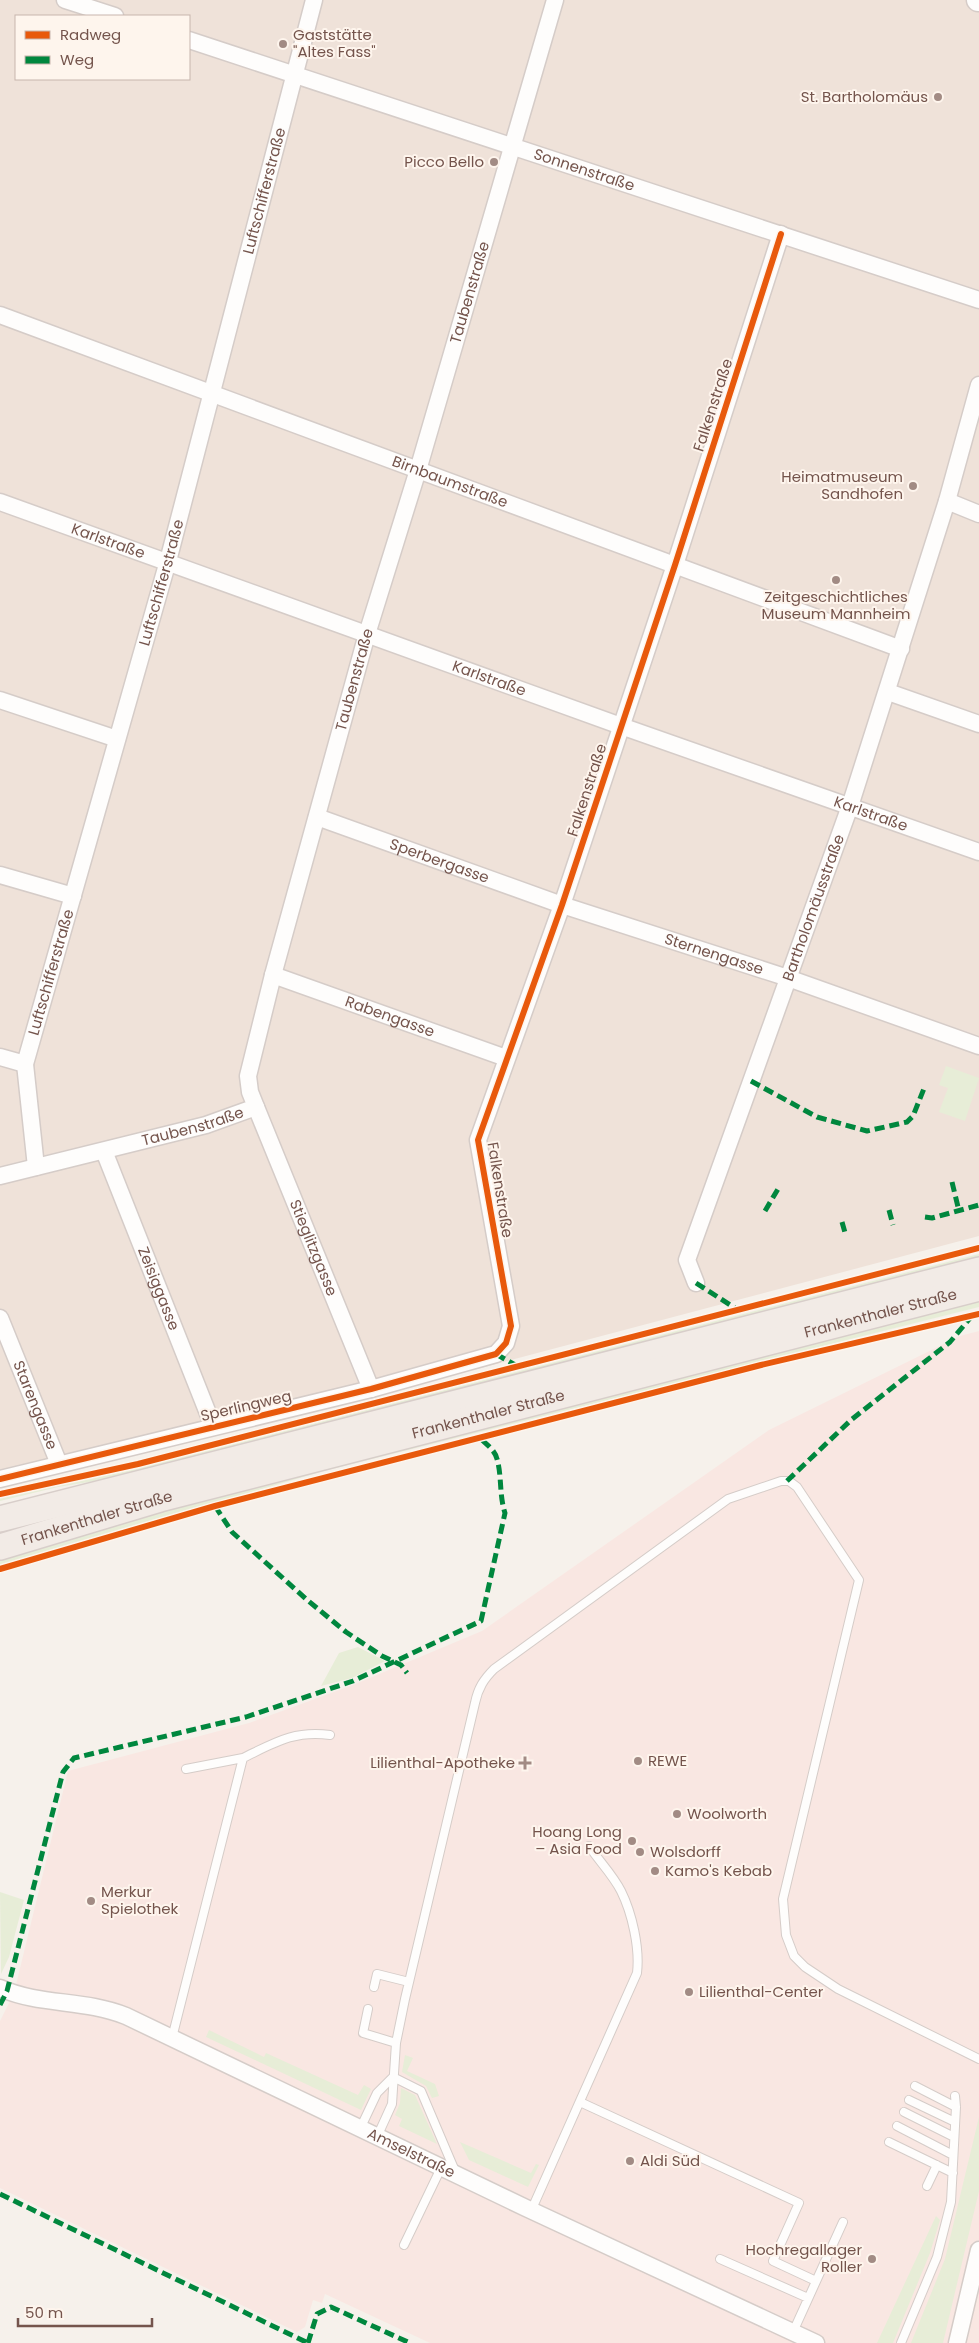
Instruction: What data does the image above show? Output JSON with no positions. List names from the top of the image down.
{
  "streets": {
    "main road": ["Frankenthaler Straße"],
    "street": [
      "Sonnenstraße",
      "Luftschifferstraße",
      "Taubenstraße",
      "Falkenstraße",
      "Birnbaumstraße",
      "Karlstraße",
      "Sperbergasse",
      "Bartholomäusstraße",
      "Sternengasse",
      "Rabengasse",
      "Stieglitzgasse",
      "Zeisiggasse",
      "Starengasse",
      "Sperlingweg",
      "Amselstraße"
    ]
  },
  "crossings": [
    ["Sonnenstraße", "Luftschifferstraße"],
    ["Sonnenstraße", "Taubenstraße"],
    ["Sonnenstraße", "Falkenstraße"],
    ["Luftschifferstraße", "Taubenstraße"],
    ["Luftschifferstraße", "Birnbaumstraße"],
    ["Luftschifferstraße", "Karlstraße"],
    ["Taubenstraße", "Birnbaumstraße"],
    ["Taubenstraße", "Karlstraße"],
    ["Taubenstraße", "Sperbergasse"],
    ["Taubenstraße", "Rabengasse"],
    ["Taubenstraße", "Stieglitzgasse"],
    ["Taubenstraße", "Zeisiggasse"],
    ["Falkenstraße", "Birnbaumstraße"],
    ["Falkenstraße", "Karlstraße"],
    ["Falkenstraße", "Sperbergasse"],
    ["Falkenstraße", "Sternengasse"],
    ["Falkenstraße", "Rabengasse"],
    ["Falkenstraße", "Sperlingweg"],
    ["Birnbaumstraße", "Bartholomäusstraße"],
    ["Karlstraße", "Bartholomäusstraße"],
    ["Sperbergasse", "Sternengasse"],
    ["Bartholomäusstraße", "Sternengasse"],
    ["Stieglitzgasse", "Sperlingweg"],
    ["Zeisiggasse", "Sperlingweg"],
    ["Starengasse", "Sperlingweg"]
  ],
  "places": {
    "other": [
      "Gaststätte \"Altes Fass\"",
      "St. Bartholomäus",
      "Picco Bello",
      "Heimatmuseum Sandhofen",
      "Zeitgeschichtliches Museum Mannheim",
      "REWE",
      "Woolworth",
      "Hoang Long – Asia Food",
      "Wolsdorff",
      "Kamo's Kebab",
      "Merkur Spielothek",
      "Lilienthal-Center",
      "Aldi Süd",
      "Hochregallager Roller"
    ],
    "health": ["Lilienthal-Apotheke"]
  },
  "legend": ["Radweg", "Weg"],
  "scale_bar": "50 m"
}
